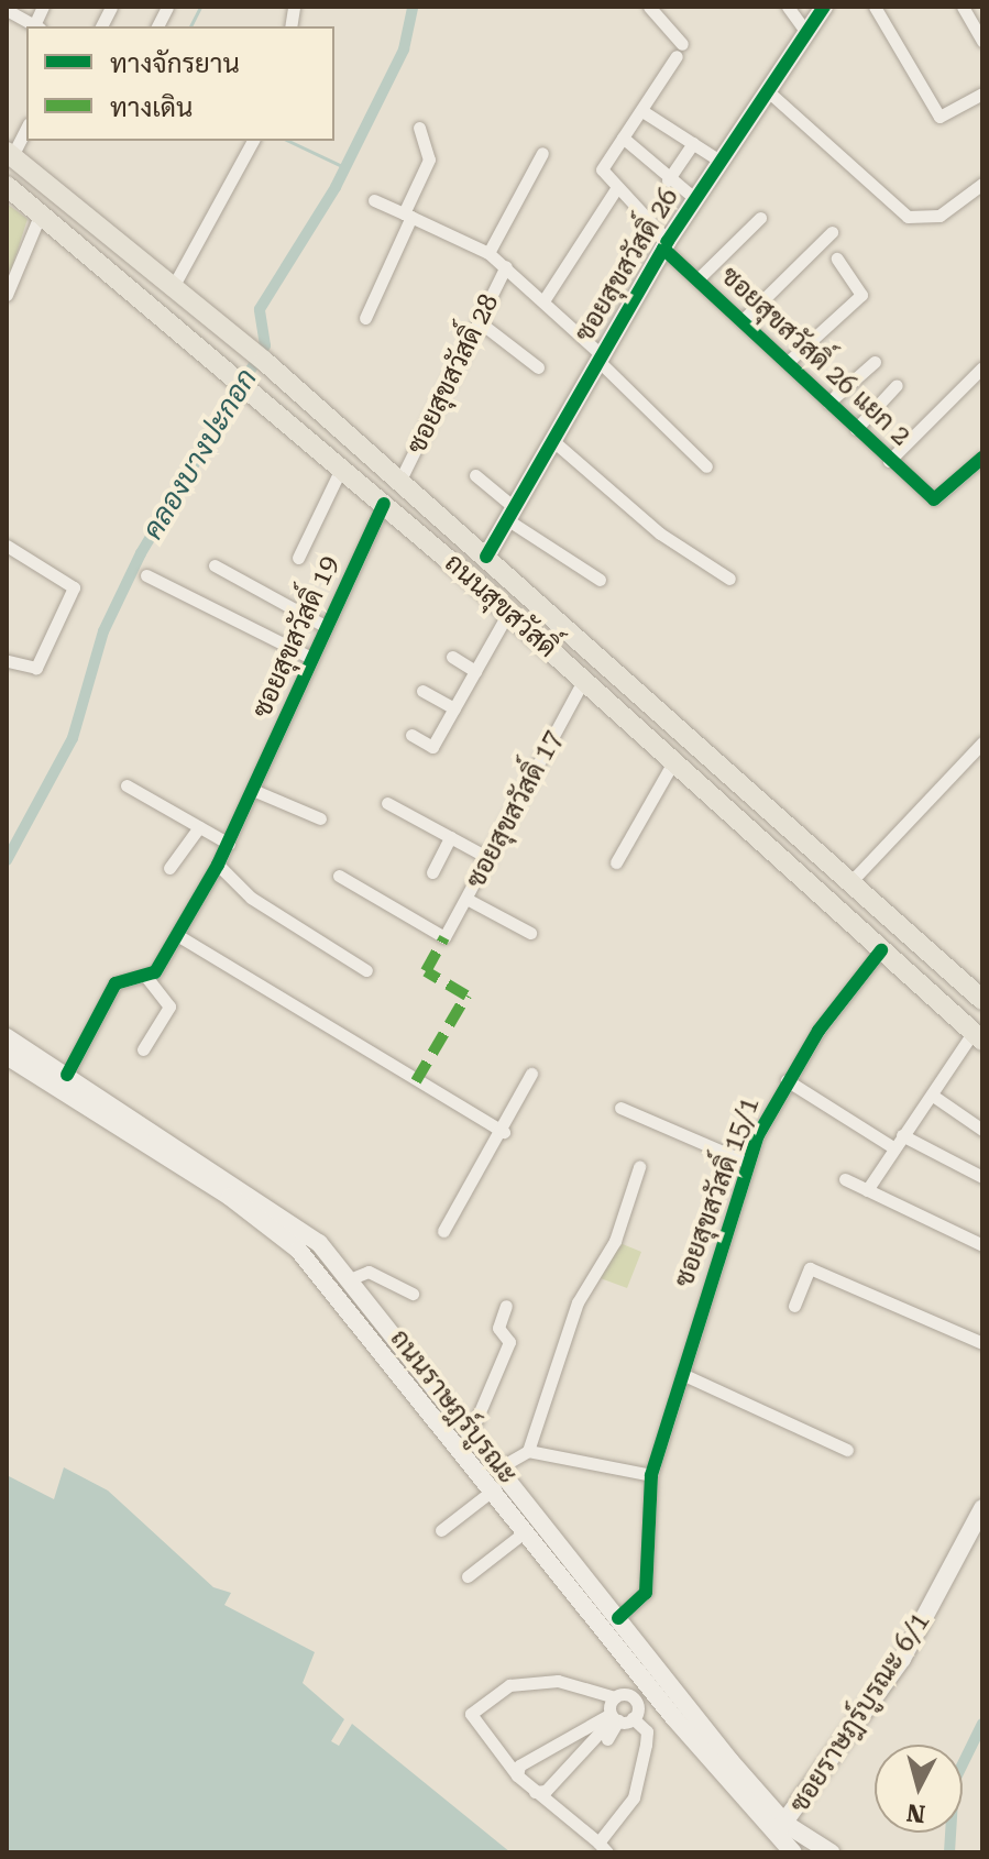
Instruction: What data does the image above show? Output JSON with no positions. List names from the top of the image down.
{
  "streets": {
    "main road": [
      "ซอยสุขสวัสดิ์ 26",
      "ถนนสุขสวัสดิ์",
      "ถนนราษฎร์บูรณะ",
      "ซอยราษฎร์บูรณะ 6/1"
    ],
    "street": [
      "ซอยสุขสวัสดิ์ 26 แยก 2",
      "ซอยสุขสวัสดิ์ 28",
      "ซอยสุขสวัสดิ์ 19",
      "ซอยสุขสวัสดิ์ 17",
      "ซอยสุขสวัสดิ์ 15/1"
    ]
  },
  "crossings": [
    ["ซอยสุขสวัสดิ์ 26", "ซอยสุขสวัสดิ์ 26 แยก 2"],
    ["ซอยสุขสวัสดิ์ 26", "ถนนสุขสวัสดิ์"],
    ["ซอยสุขสวัสดิ์ 28", "ถนนสุขสวัสดิ์"],
    ["ถนนสุขสวัสดิ์", "ซอยสุขสวัสดิ์ 19"],
    ["ถนนสุขสวัสดิ์", "ซอยสุขสวัสดิ์ 17"],
    ["ถนนสุขสวัสดิ์", "ซอยสุขสวัสดิ์ 15/1"],
    ["ซอยสุขสวัสดิ์ 15/1", "ถนนราษฎร์บูรณะ"],
    ["ถนนราษฎร์บูรณะ", "ซอยราษฎร์บูรณะ 6/1"]
  ],
  "water": ["คลองบางปะกอก"],
  "legend": ["ทางจักรยาน", "ทางเดิน"],
  "north": "bottom"
}
